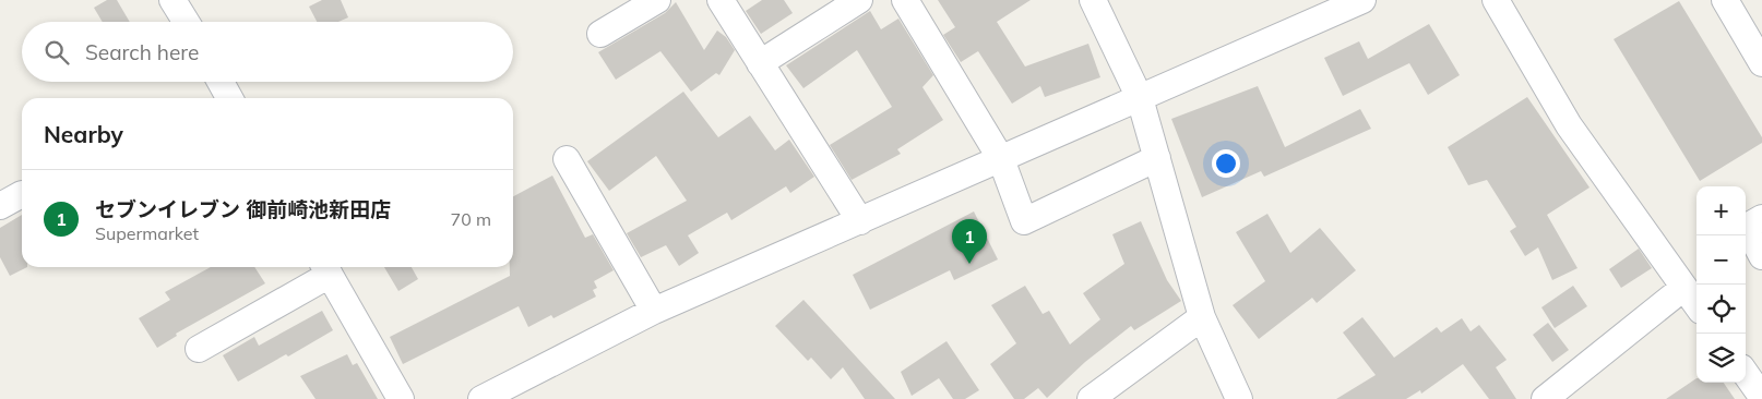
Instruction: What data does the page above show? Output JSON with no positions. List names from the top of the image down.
{
  "page": {
    "search": "Search here",
    "heading": "Nearby",
    "list": [
      {
        "mark": "1",
        "name": "セブンイレブン 御前崎池新田店",
        "note": "Supermarket",
        "value": "70 m"
      }
    ],
    "map_buttons": ["+", "−"],
    "pins": "1"
  }
}
